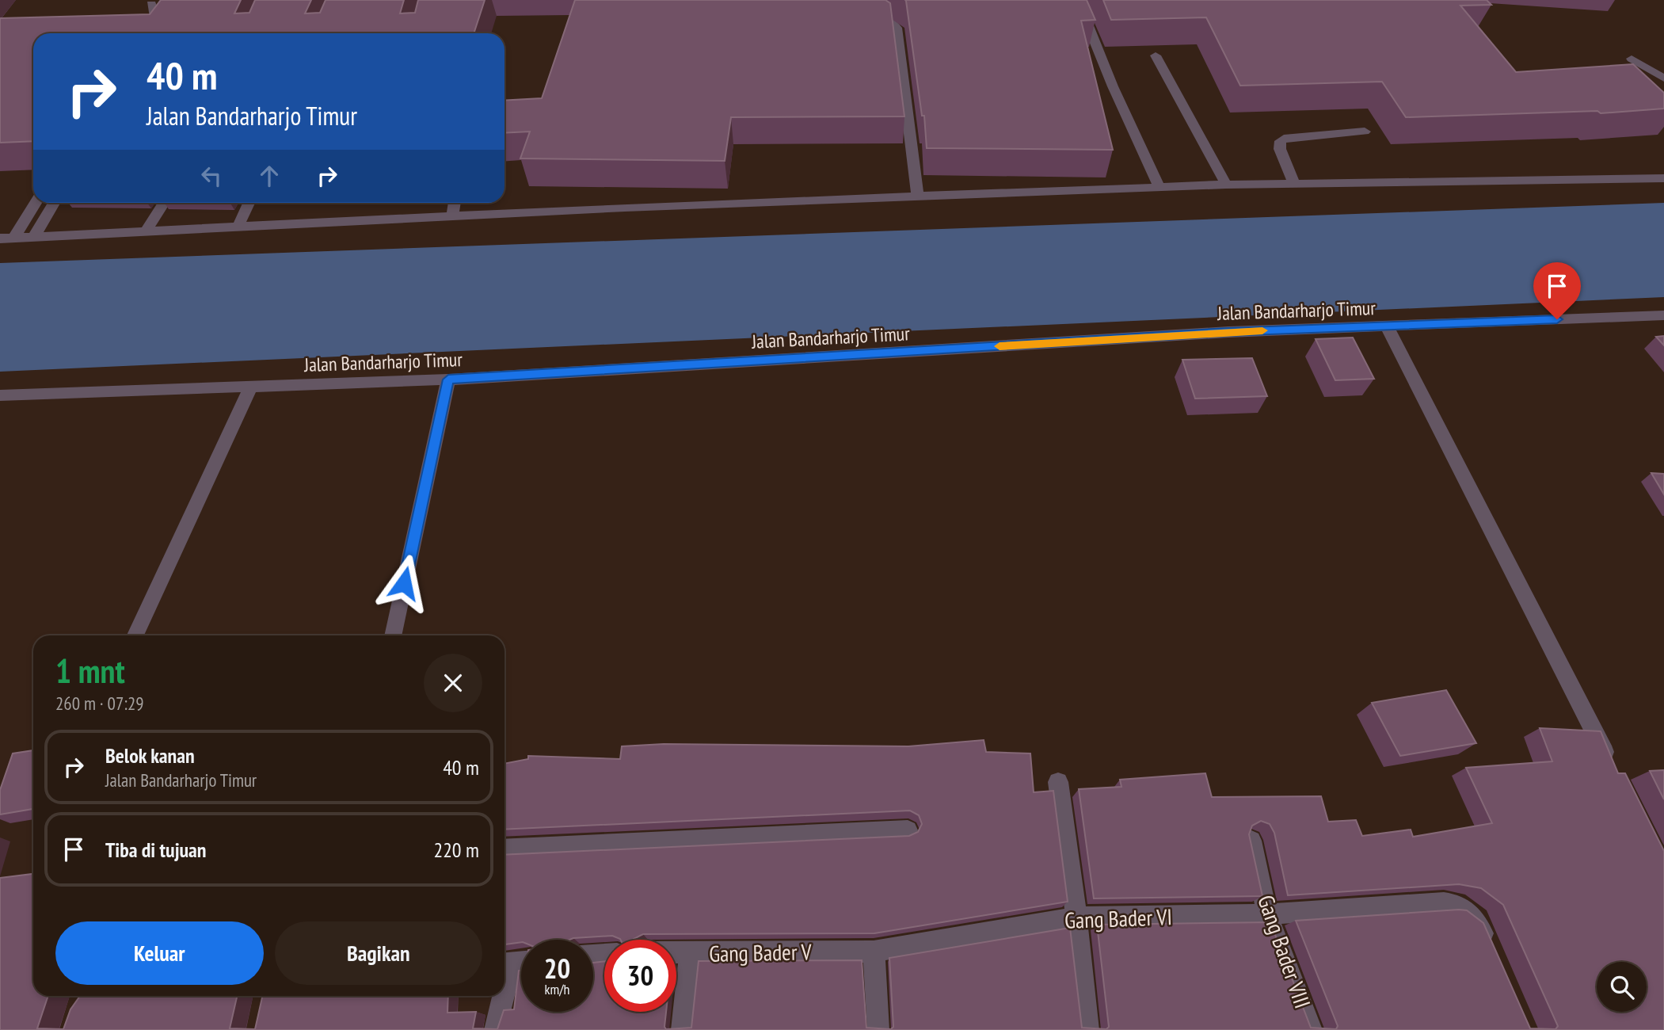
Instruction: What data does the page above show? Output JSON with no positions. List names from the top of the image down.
{
  "streets": {
    "street": [
      "Jalan Bandarharjo Timur",
      "Gang Bader VI",
      "Gang Bader VIII",
      "Gang Bader V"
    ]
  },
  "crossings": [
    ["Gang Bader VI", "Gang Bader VIII"],
    ["Gang Bader VI", "Gang Bader V"]
  ],
  "page": {
    "turn": ["40 m", "Jalan Bandarharjo Timur"],
    "heading": ["1 mnt", "260 m · 07:29"],
    "list": [
      {
        "name": "Belok kanan",
        "note": "Jalan Bandarharjo Timur",
        "value": "40 m"
      },
      {
        "name": "Tiba di tujuan",
        "value": "220 m"
      }
    ],
    "buttons": ["Keluar", "Bagikan"],
    "speed": "20 km/h",
    "limit": "30"
  }
}
